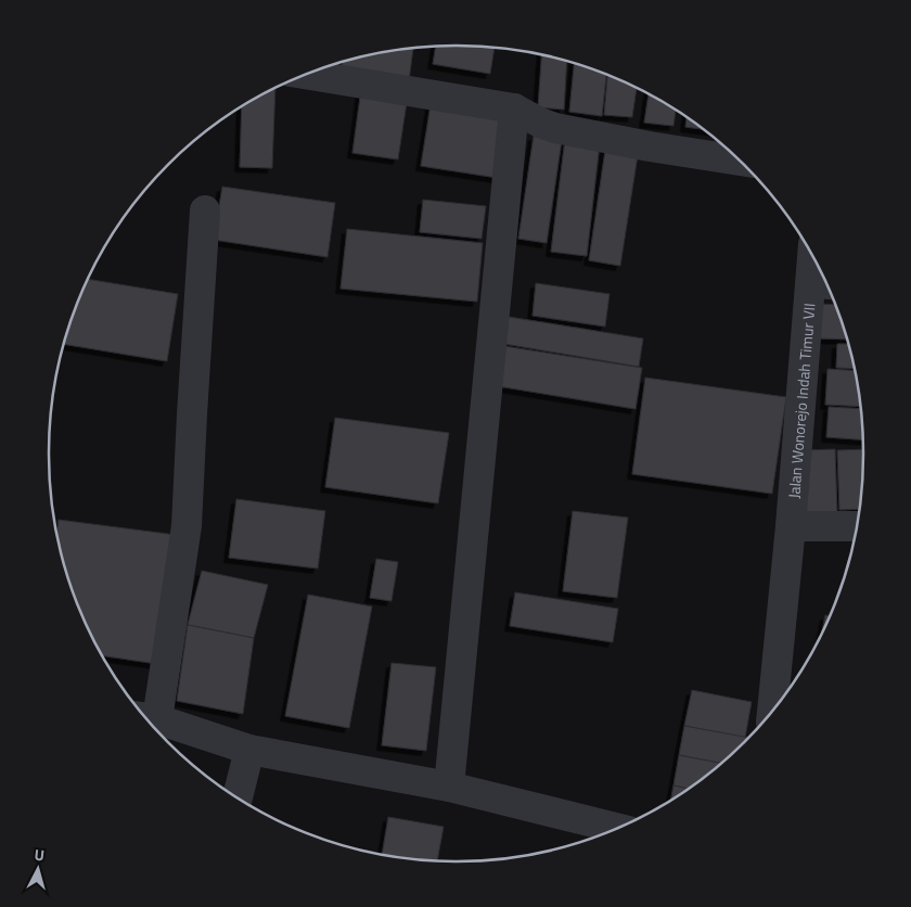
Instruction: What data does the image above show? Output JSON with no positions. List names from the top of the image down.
{
  "streets": {
    "street": ["Jalan Wonorejo Indah Timur VII"]
  },
  "north": "top"
}
